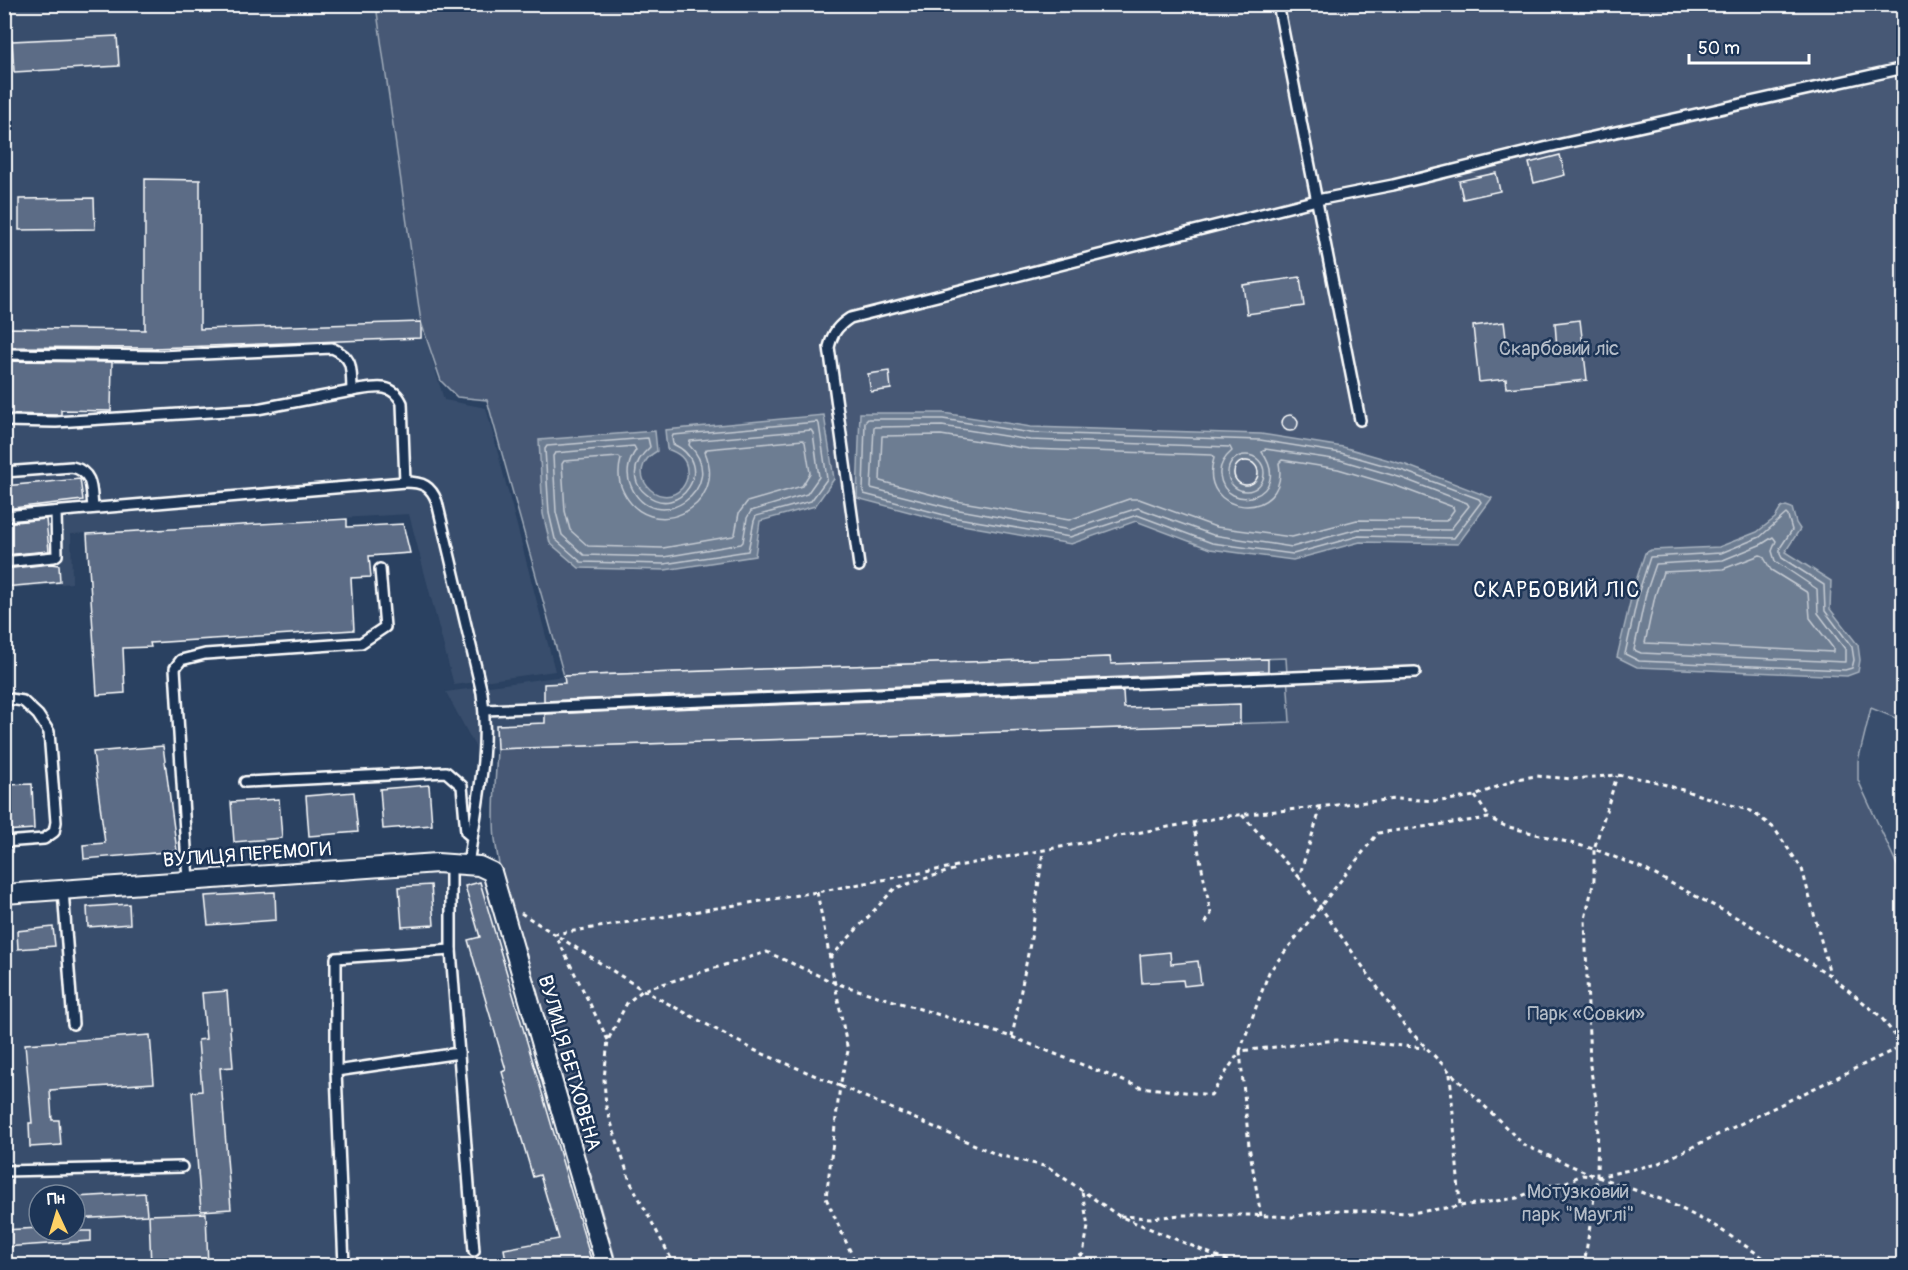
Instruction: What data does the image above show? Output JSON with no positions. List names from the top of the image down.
{
  "streets": {
    "street": ["ВУЛИЦЯ ПЕРЕМОГИ", "ВУЛИЦЯ БЕТХОВЕНА"]
  },
  "crossings": [
    ["ВУЛИЦЯ ПЕРЕМОГИ", "ВУЛИЦЯ БЕТХОВЕНА"]
  ],
  "districts": ["СКАРБОВИЙ ЛІС"],
  "parks": ["Скарбовий ліс", "Парк «Совки»", "Мотузковий парк \"Мауглі\""],
  "scale_bar": "50 m",
  "north": "top"
}
